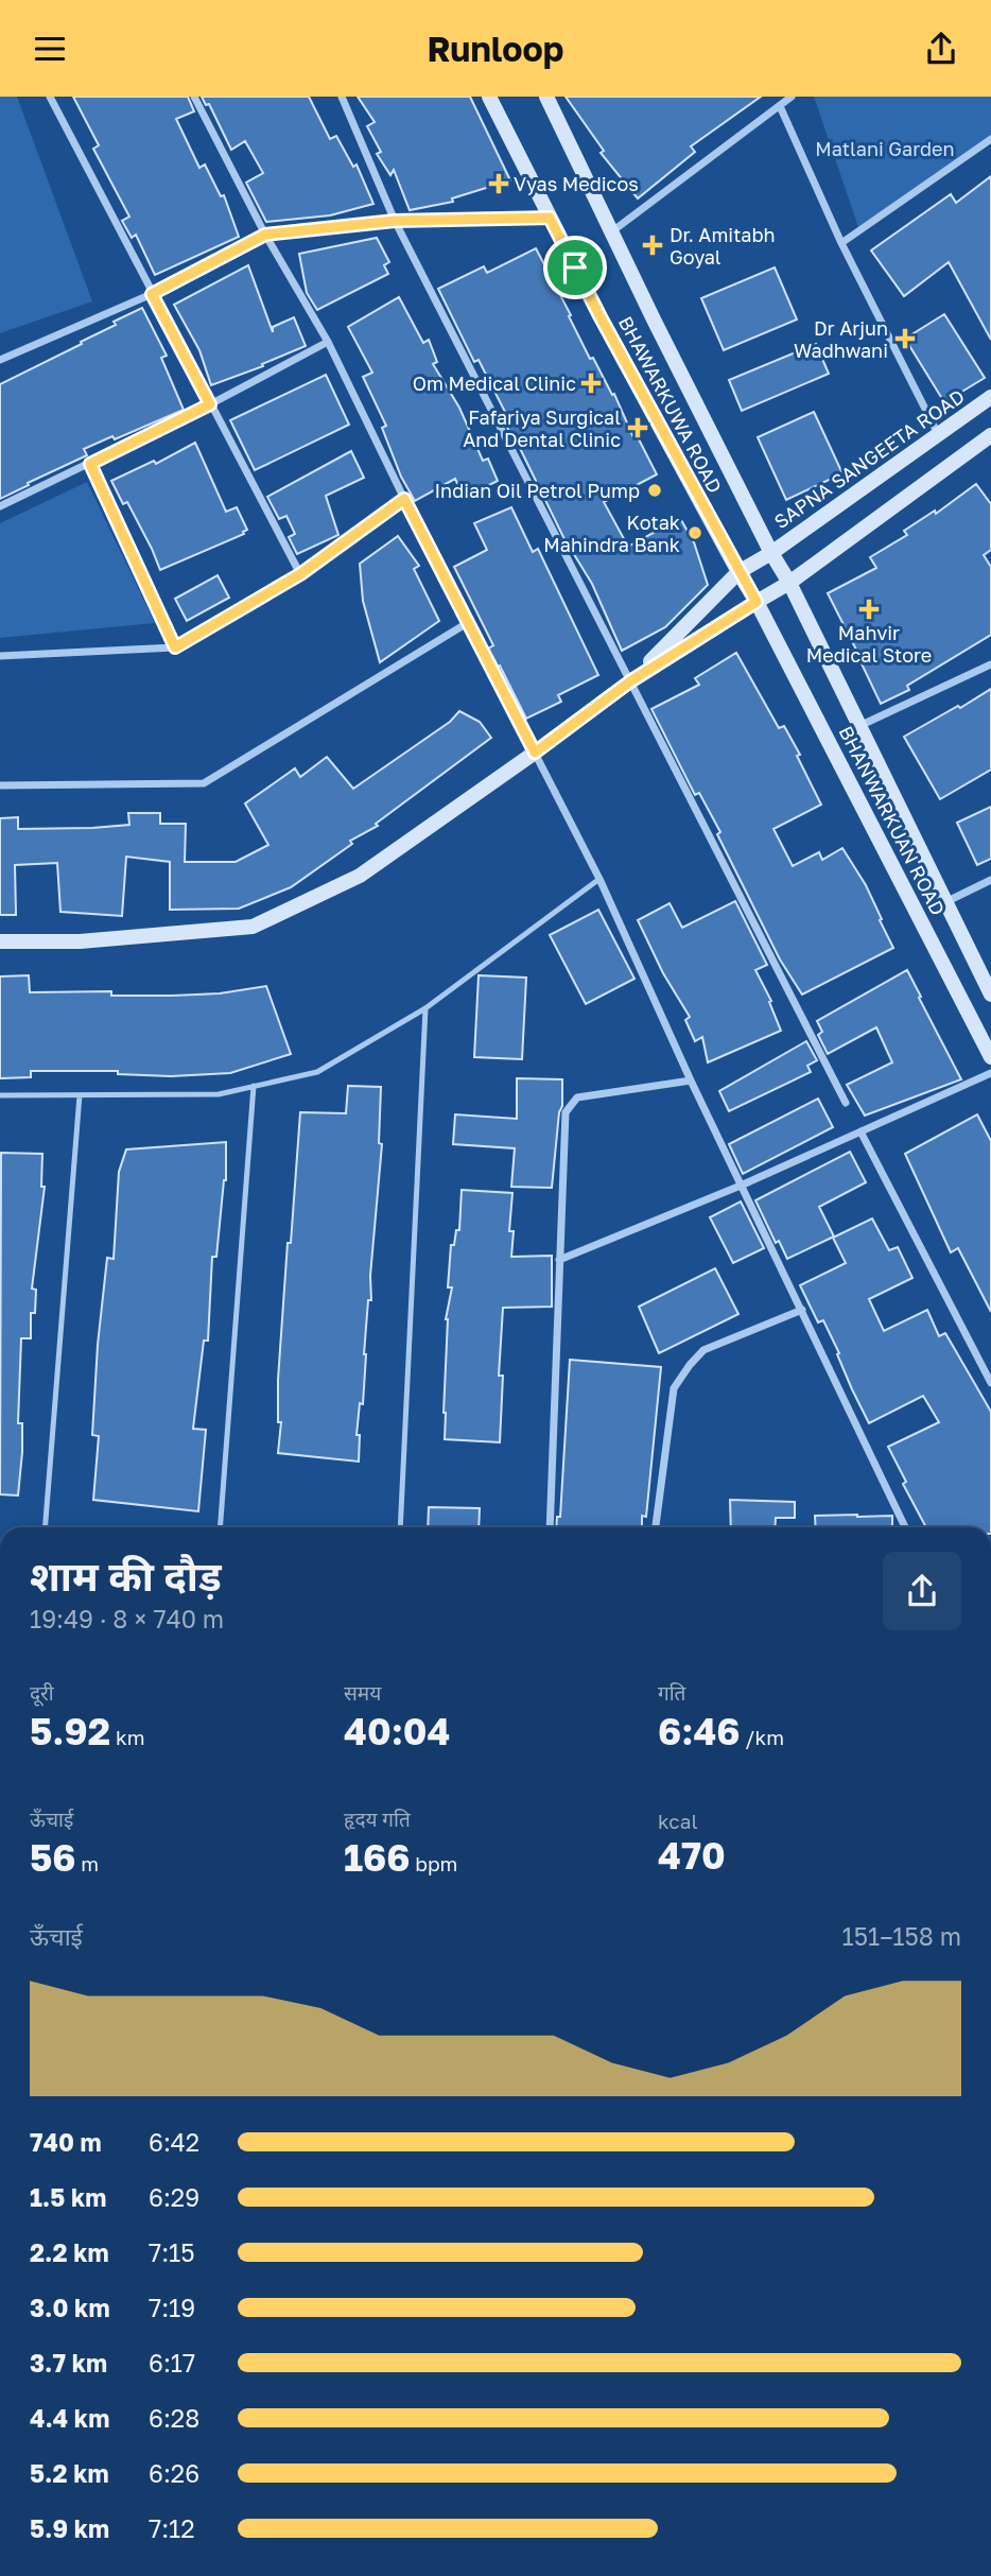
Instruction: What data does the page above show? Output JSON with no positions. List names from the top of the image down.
{
  "streets": {
    "main road": ["BHAWARKUWA ROAD", "SAPNA SANGEETA ROAD", "BHANWARKUAN ROAD"]
  },
  "crossings": [
    ["BHAWARKUWA ROAD", "SAPNA SANGEETA ROAD"],
    ["BHAWARKUWA ROAD", "BHANWARKUAN ROAD"]
  ],
  "parks": ["Matlani Garden"],
  "places": {
    "health": [
      "Vyas Medicos",
      "Dr. Amitabh Goyal",
      "Dr Arjun Wadhwani",
      "Om Medical Clinic",
      "Fafariya Surgical And Dental Clinic",
      "Mahvir Medical Store"
    ],
    "other": ["Indian Oil Petrol Pump", "Kotak Mahindra Bank"]
  },
  "page": {
    "header": "Runloop",
    "heading": ["शाम की दौड़", "19:49 · 8 × 740 m"],
    "stats": [
      ["दूरी", "5.92 km"],
      ["समय", "40:04"],
      ["गति", "6:46 /km"],
      ["ऊँचाई", "56 m"],
      ["हृदय गति", "166 bpm"],
      ["kcal", "470"]
    ],
    "chart": ["ऊँचाई", "151–158 m"],
    "list": [
      {
        "name": "740 m",
        "note": "6:42"
      },
      {
        "name": "1.5 km",
        "note": "6:29"
      },
      {
        "name": "2.2 km",
        "note": "7:15"
      },
      {
        "name": "3.0 km",
        "note": "7:19"
      },
      {
        "name": "3.7 km",
        "note": "6:17"
      },
      {
        "name": "4.4 km",
        "note": "6:28"
      },
      {
        "name": "5.2 km",
        "note": "6:26"
      },
      {
        "name": "5.9 km",
        "note": "7:12"
      }
    ]
  }
}
